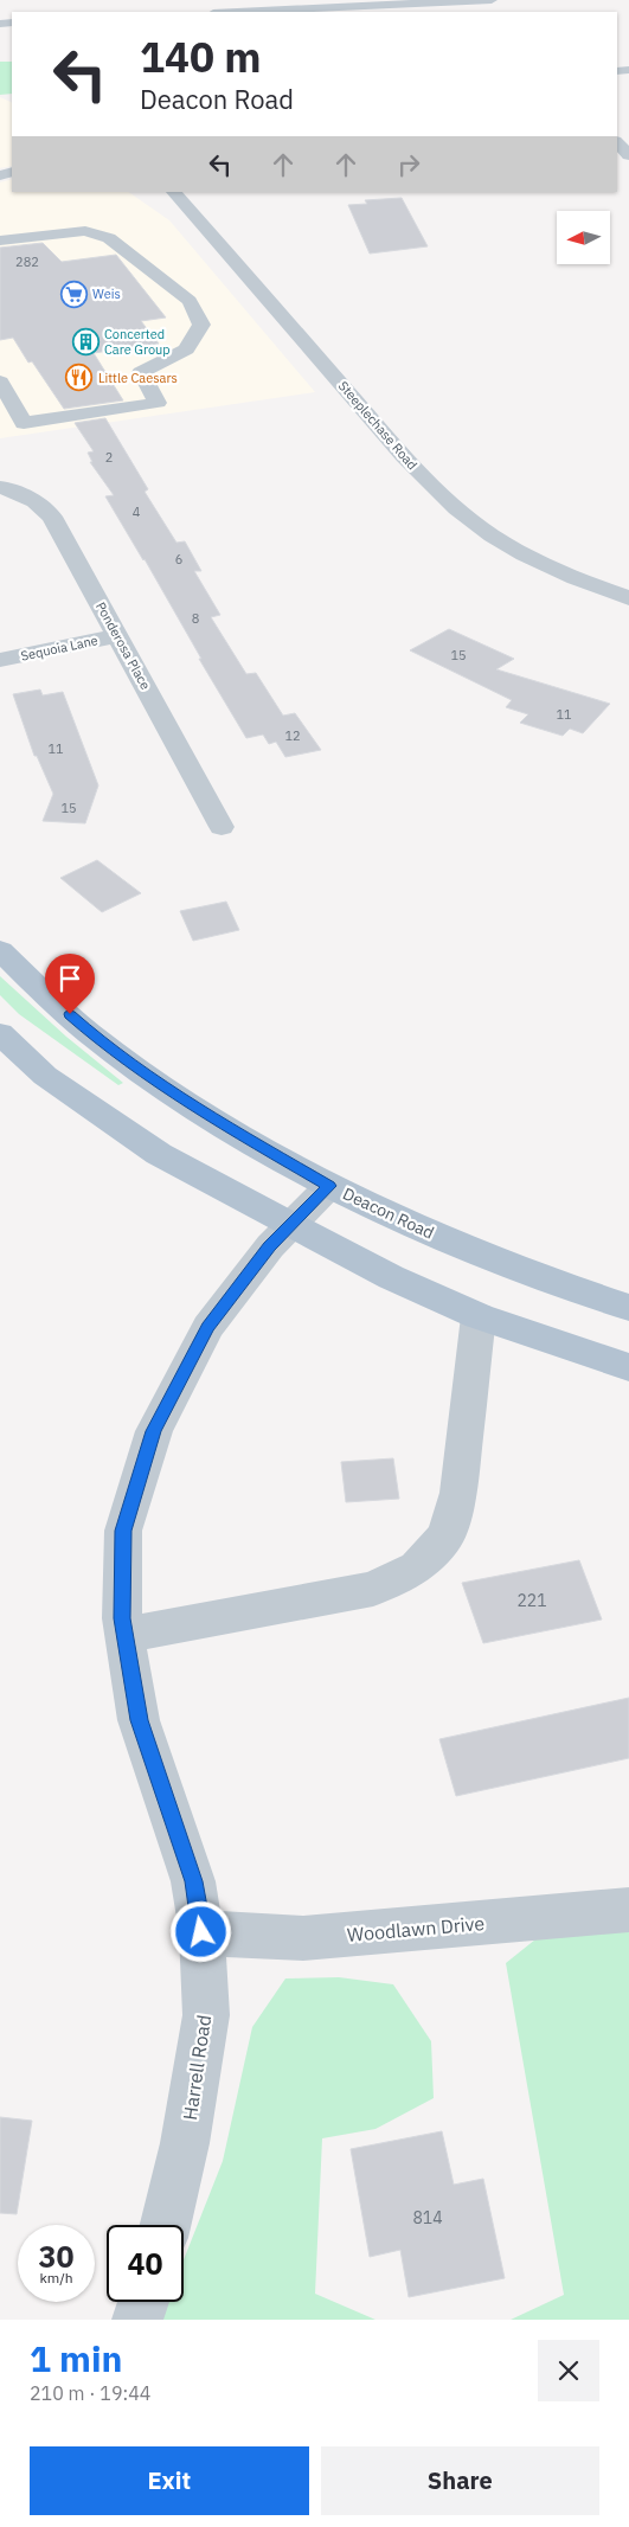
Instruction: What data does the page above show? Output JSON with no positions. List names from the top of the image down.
{
  "streets": {
    "main road": ["Deacon Road"],
    "street": [
      "Steeplechase Road",
      "Ponderosa Place",
      "Sequoia Lane",
      "Woodlawn Drive",
      "Harrell Road"
    ]
  },
  "crossings": [
    ["Ponderosa Place", "Sequoia Lane"],
    ["Deacon Road", "Harrell Road"],
    ["Woodlawn Drive", "Harrell Road"]
  ],
  "places": {
    "supermarket": ["Weis"],
    "building": ["Concerted Care Group"],
    "restaurant": ["Little Caesars"]
  },
  "house_numbers": [
    "282",
    "2",
    "4",
    "6",
    "8",
    "15",
    "11",
    "12",
    "11",
    "15",
    "221",
    "814"
  ],
  "north": "left",
  "page": {
    "turn": ["140 m", "Deacon Road"],
    "speed": "30 km/h",
    "limit": "40",
    "heading": ["1 min", "210 m · 19:44"],
    "buttons": ["Exit", "Share"]
  }
}
